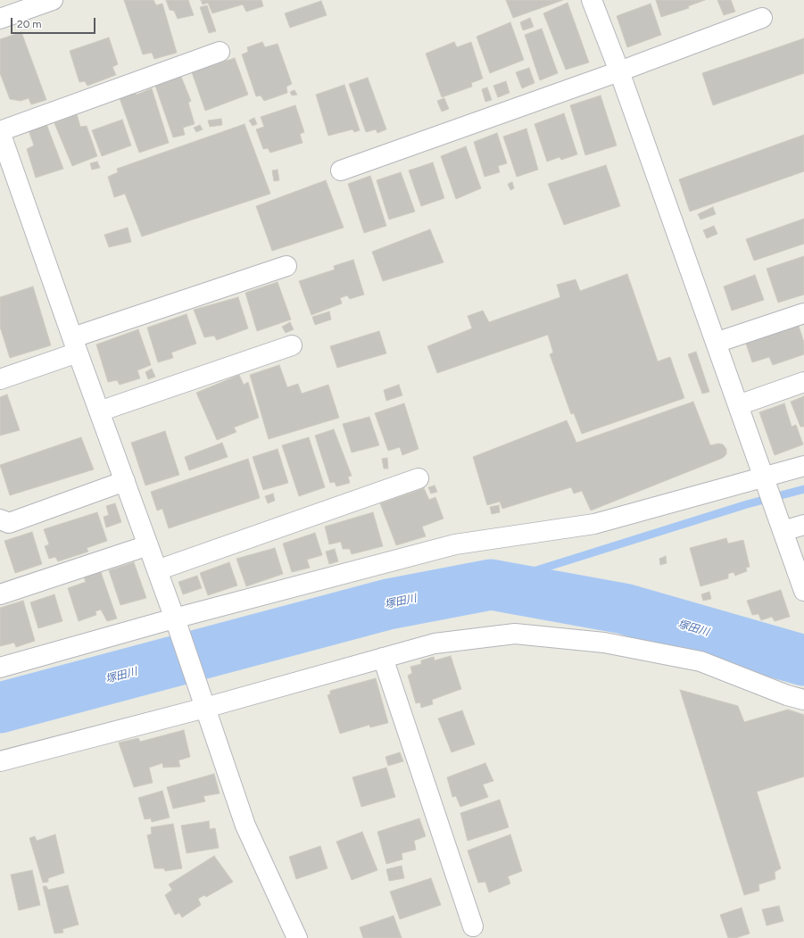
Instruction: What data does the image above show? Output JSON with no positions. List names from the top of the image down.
{
  "water": ["塚田川"],
  "scale_bar": "20 m"
}
